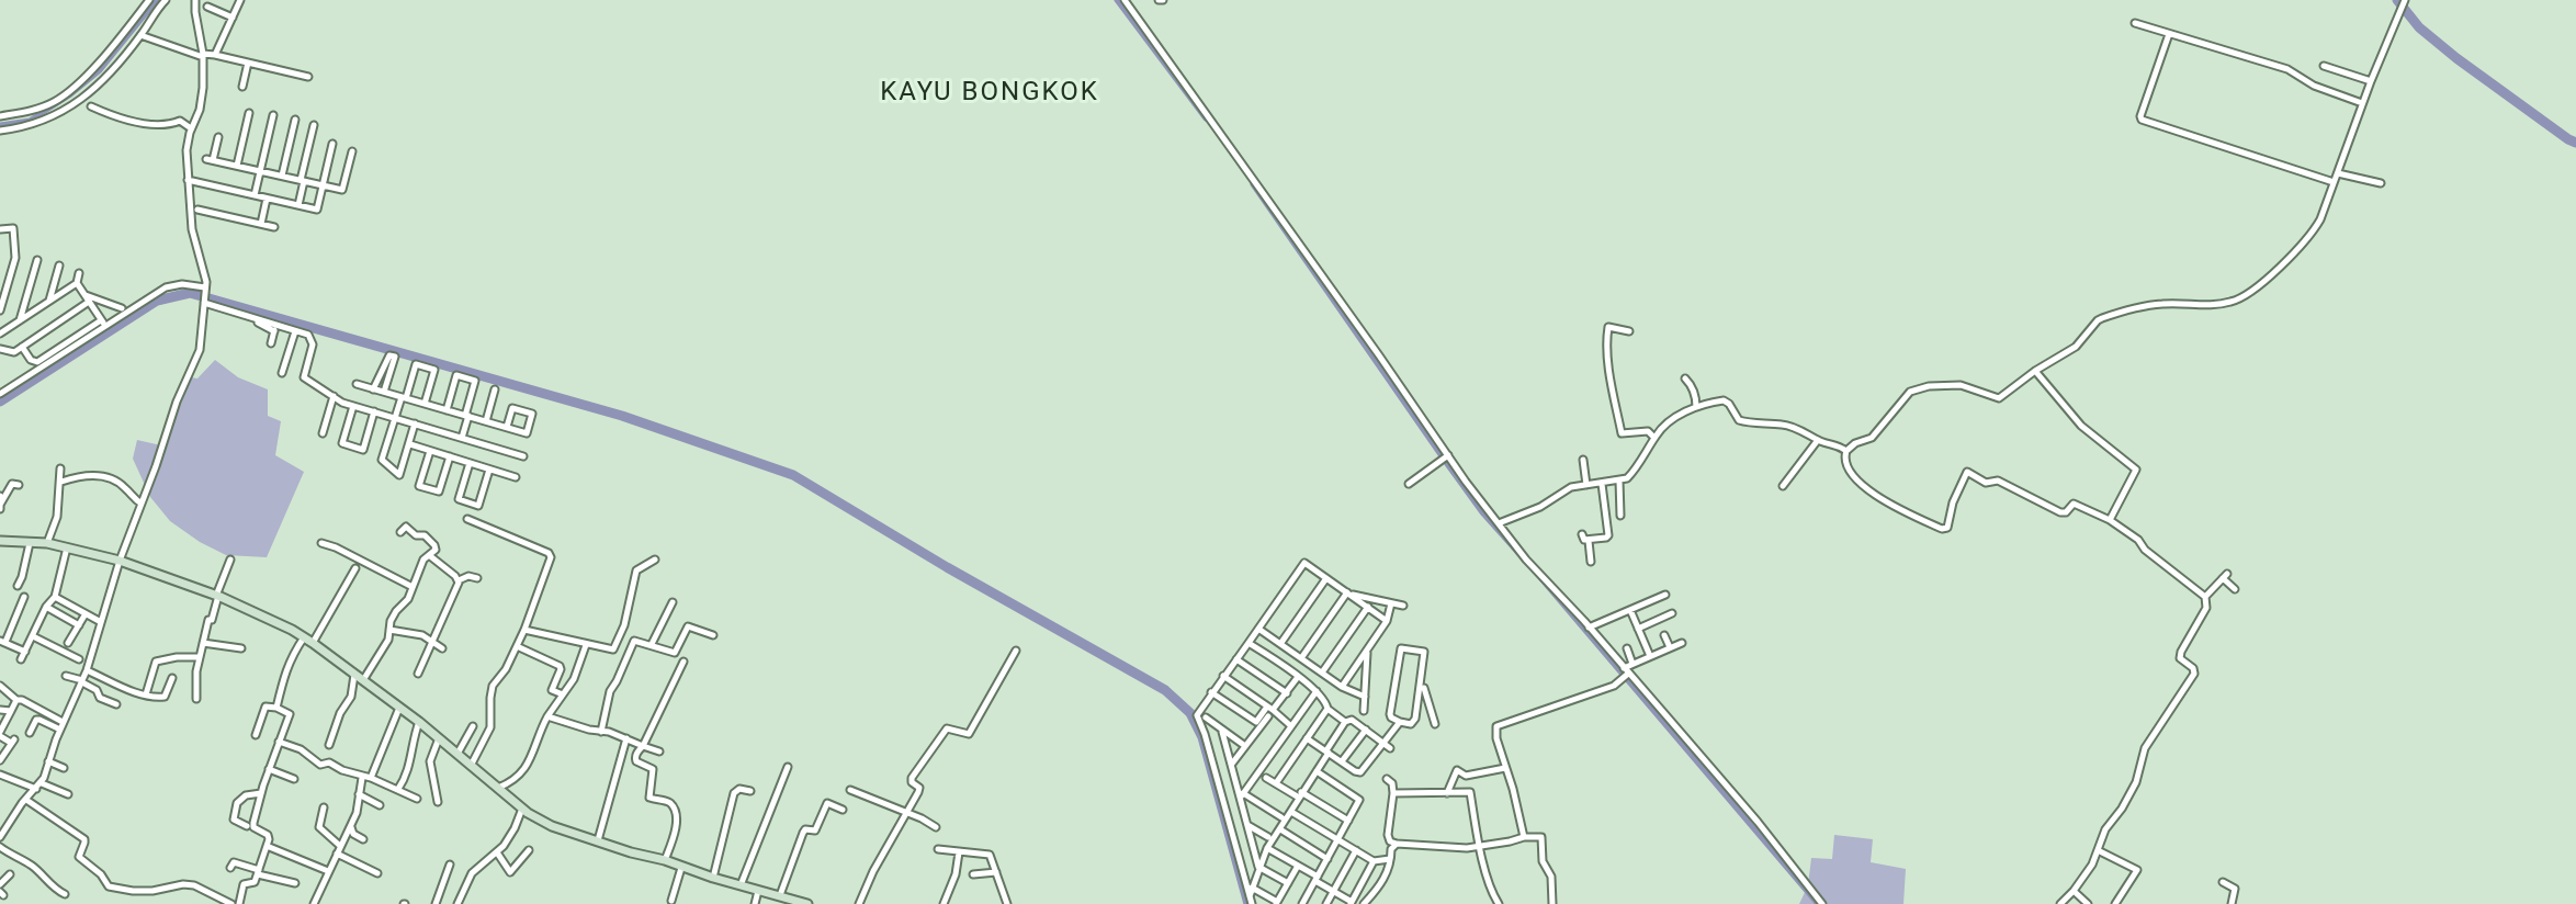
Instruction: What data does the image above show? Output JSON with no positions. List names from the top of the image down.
{
  "districts": ["KAYU BONGKOK"]
}
